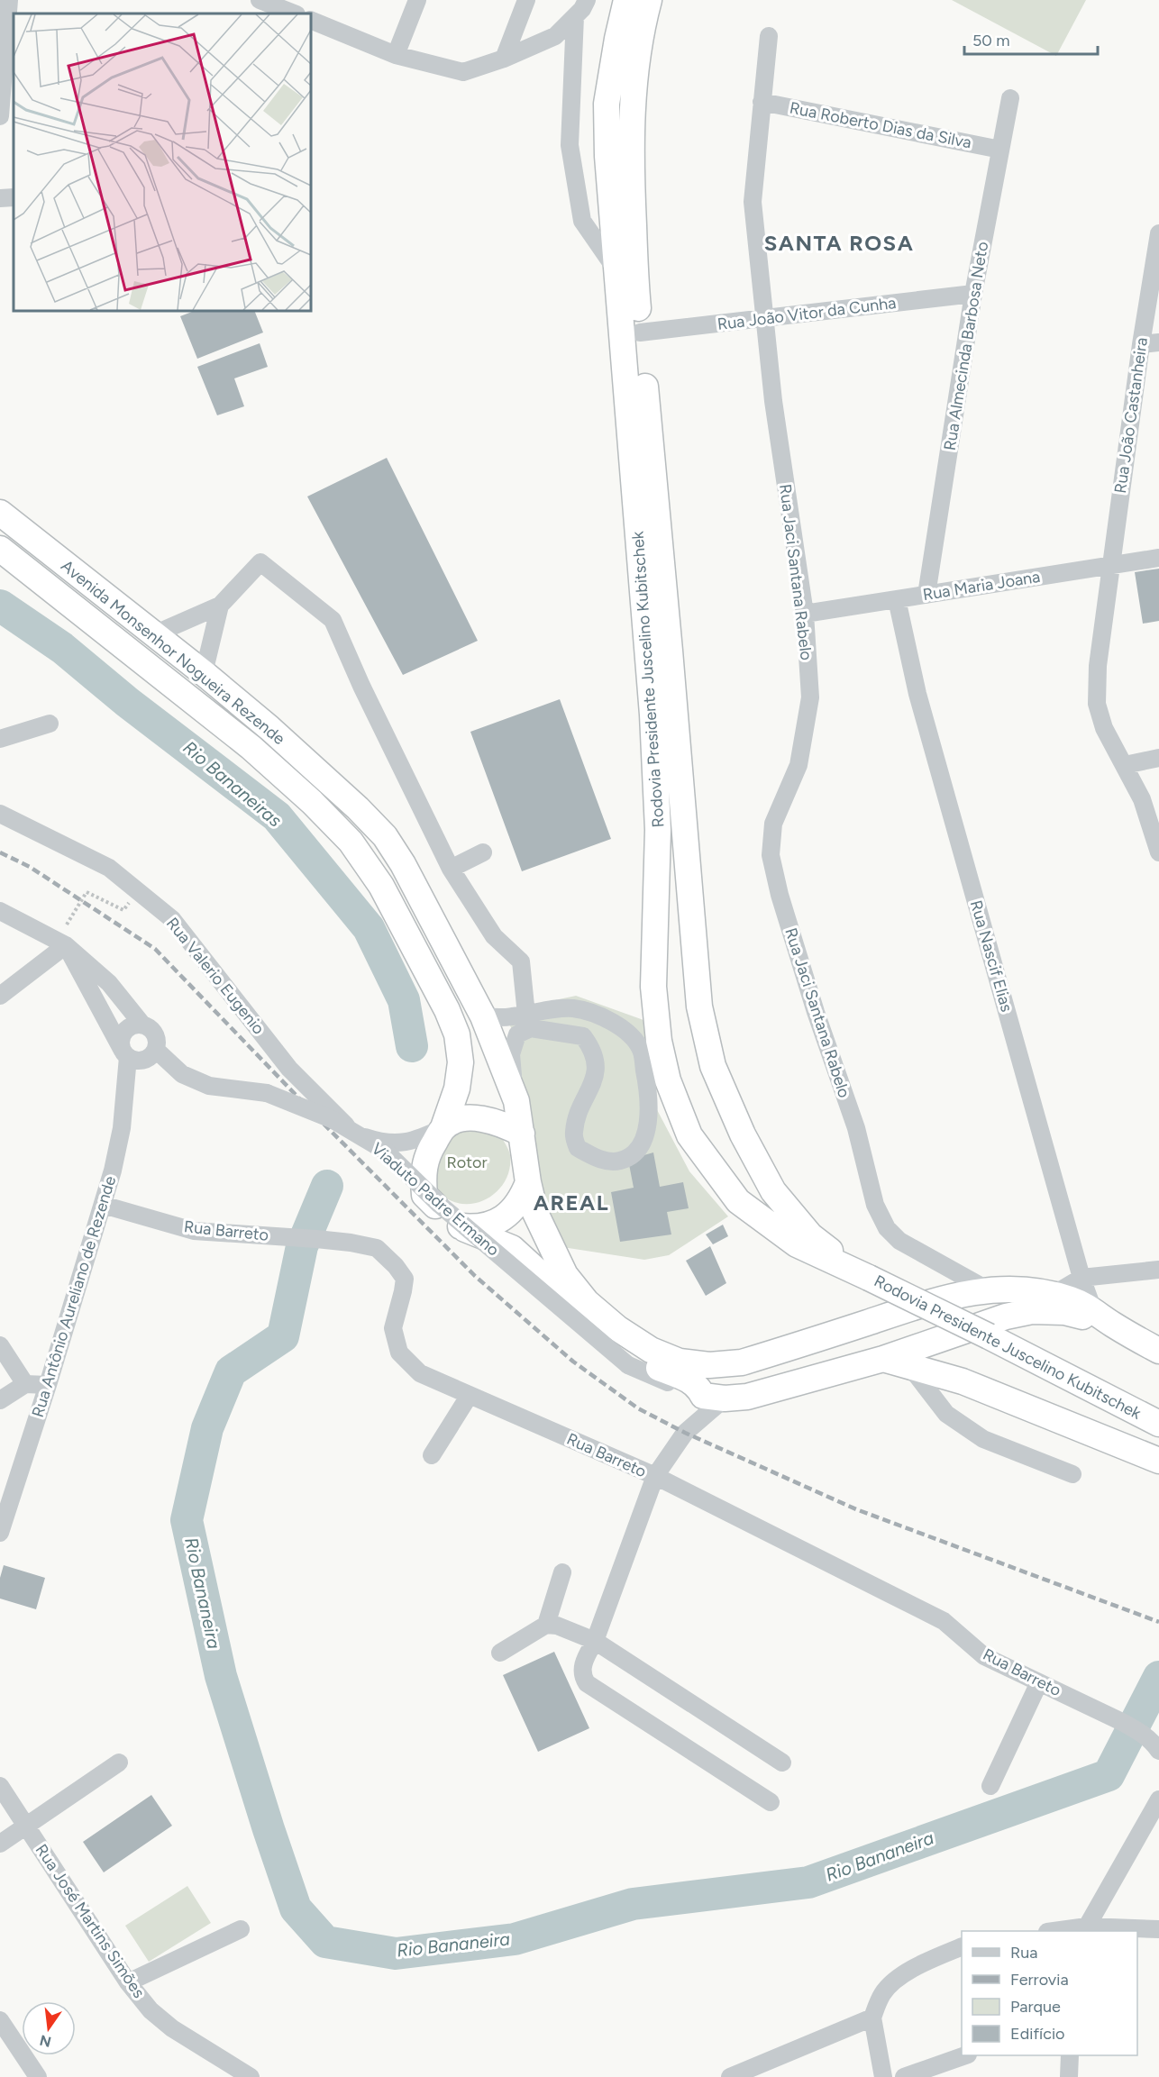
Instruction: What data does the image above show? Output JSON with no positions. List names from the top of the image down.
{
  "streets": {
    "highway": ["Avenida Monsenhor Nogueira Rezende", "Rodovia Presidente Juscelino Kubitschek"],
    "street": [
      "Rua Roberto Dias da Silva",
      "Rua João Vitor da Cunha",
      "Rua Almecinda Barbosa Neto",
      "Rua João Castanheira",
      "Rua Jaci Santana Rabelo",
      "Rua Maria Joana",
      "Rua Nascif Elias",
      "Rua Valerio Eugenio",
      "Viaduto Padre Ermano",
      "Rua Barreto",
      "Rua Antônio Aureliano de Rezende",
      "Rua José Martins Simões"
    ]
  },
  "crossings": [
    ["Rua Roberto Dias da Silva", "Rua Almecinda Barbosa Neto"],
    ["Rua Roberto Dias da Silva", "Rua Jaci Santana Rabelo"],
    ["Rua João Vitor da Cunha", "Rua Almecinda Barbosa Neto"],
    ["Rua João Vitor da Cunha", "Rua Jaci Santana Rabelo"],
    ["Rua João Vitor da Cunha", "Rodovia Presidente Juscelino Kubitschek"],
    ["Rua Almecinda Barbosa Neto", "Rua Maria Joana"],
    ["Rua João Castanheira", "Rua Maria Joana"],
    ["Rua Jaci Santana Rabelo", "Rua Maria Joana"],
    ["Rua Maria Joana", "Rua Nascif Elias"],
    ["Avenida Monsenhor Nogueira Rezende", "Rua Valerio Eugenio"],
    ["Avenida Monsenhor Nogueira Rezende", "Viaduto Padre Ermano"],
    ["Viaduto Padre Ermano", "Rua Antônio Aureliano de Rezende"],
    ["Rua Barreto", "Rua Antônio Aureliano de Rezende"]
  ],
  "districts": ["SANTA ROSA", "AREAL"],
  "water": ["Rio Bananeiras", "Rio Bananeira"],
  "parks": ["Rotor"],
  "legend": [
    "Rua",
    "Ferrovia",
    "Parque",
    "Edifício"
  ],
  "scale_bar": "50 m",
  "north": "bottom"
}
